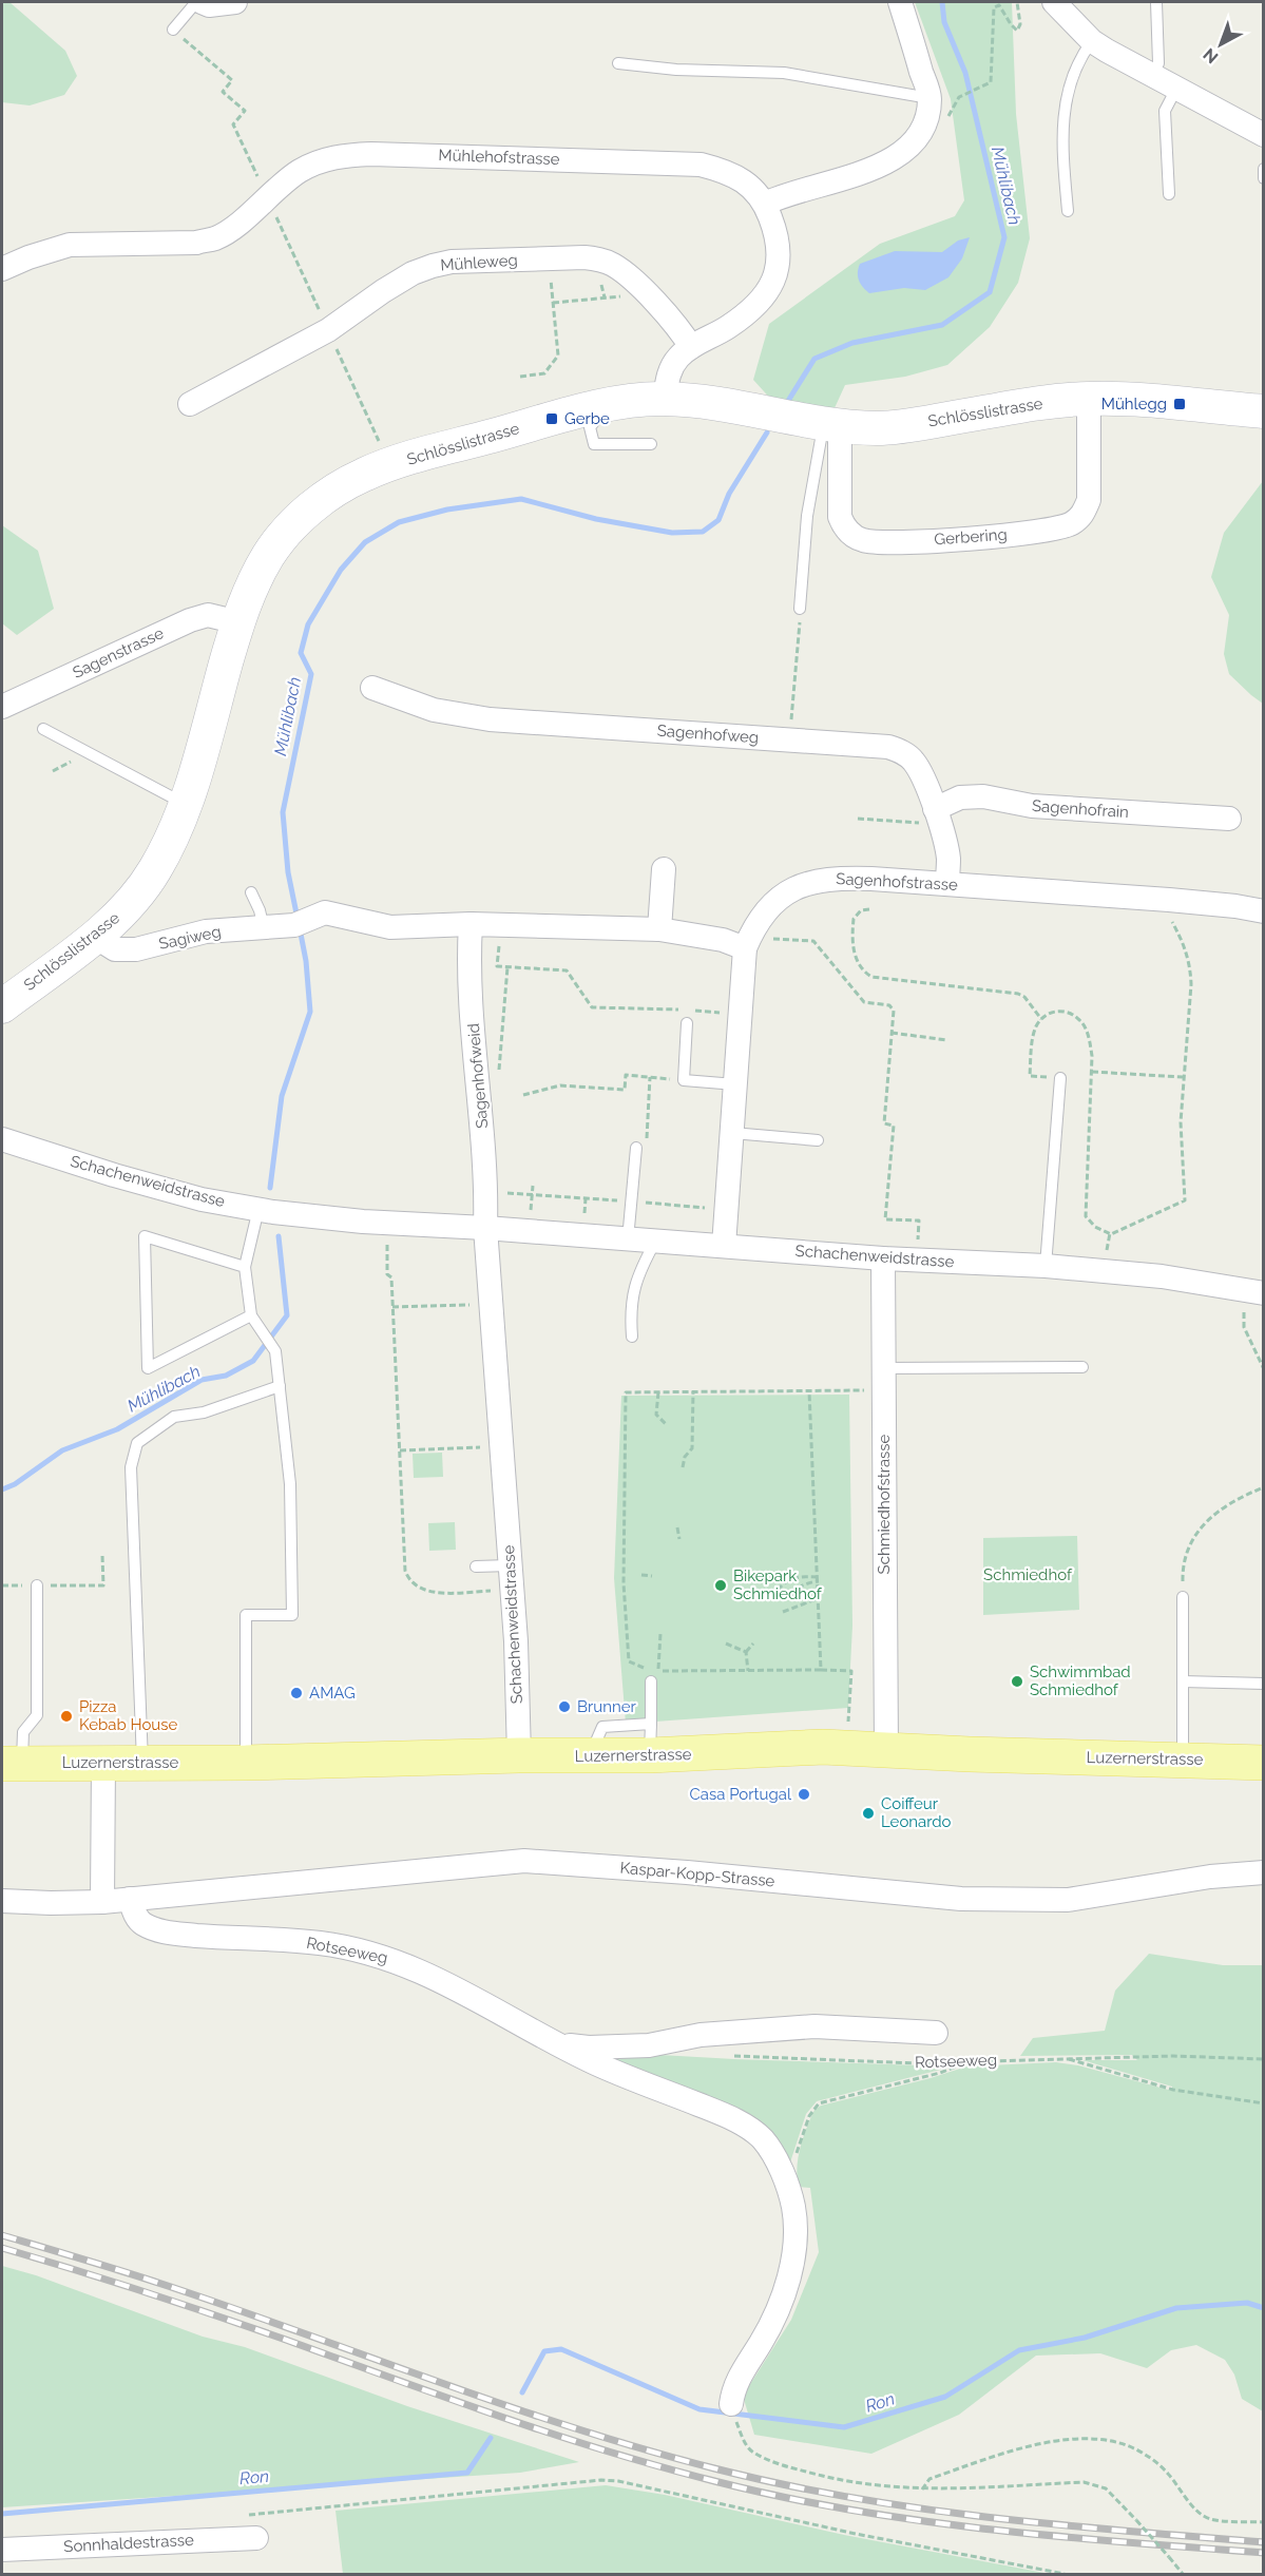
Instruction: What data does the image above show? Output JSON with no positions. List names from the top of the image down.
{
  "streets": {
    "main road": ["Schlösslistrasse", "Luzernerstrasse"],
    "street": [
      "Mühlehofstrasse",
      "Mühleweg",
      "Gerbering",
      "Sagenstrasse",
      "Sagenhofweg",
      "Sagenhofrain",
      "Sagenhofstrasse",
      "Sagiweg",
      "Sagenhofweid",
      "Schachenweidstrasse",
      "Schmiedhofstrasse",
      "Kaspar-Kopp-Strasse",
      "Rotseeweg",
      "Sonnhaldestrasse"
    ]
  },
  "crossings": [
    ["Mühlehofstrasse", "Mühleweg"],
    ["Mühlehofstrasse", "Schlösslistrasse"],
    ["Schlösslistrasse", "Gerbering"],
    ["Schlösslistrasse", "Sagenstrasse"],
    ["Schlösslistrasse", "Sagiweg"],
    ["Sagenhofweg", "Sagenhofrain"],
    ["Sagenhofweg", "Sagenhofstrasse"],
    ["Sagenhofstrasse", "Schachenweidstrasse"],
    ["Sagiweg", "Sagenhofweid"],
    ["Sagenhofweid", "Schachenweidstrasse"],
    ["Schachenweidstrasse", "Schmiedhofstrasse"],
    ["Schachenweidstrasse", "Luzernerstrasse"],
    ["Schmiedhofstrasse", "Luzernerstrasse"],
    ["Kaspar-Kopp-Strasse", "Rotseeweg"]
  ],
  "water": ["Mühlibach", "Ron"],
  "parks": ["Schmiedhof"],
  "places": {
    "transit": ["Mühlegg", "Gerbe"],
    "other": [
      "Bikepark Schmiedhof",
      "Schwimmbad Schmiedhof",
      "AMAG",
      "Brunner",
      "Pizza Kebab House",
      "Casa Portugal",
      "Coiffeur Leonardo"
    ]
  },
  "north": "bottom left"
}
